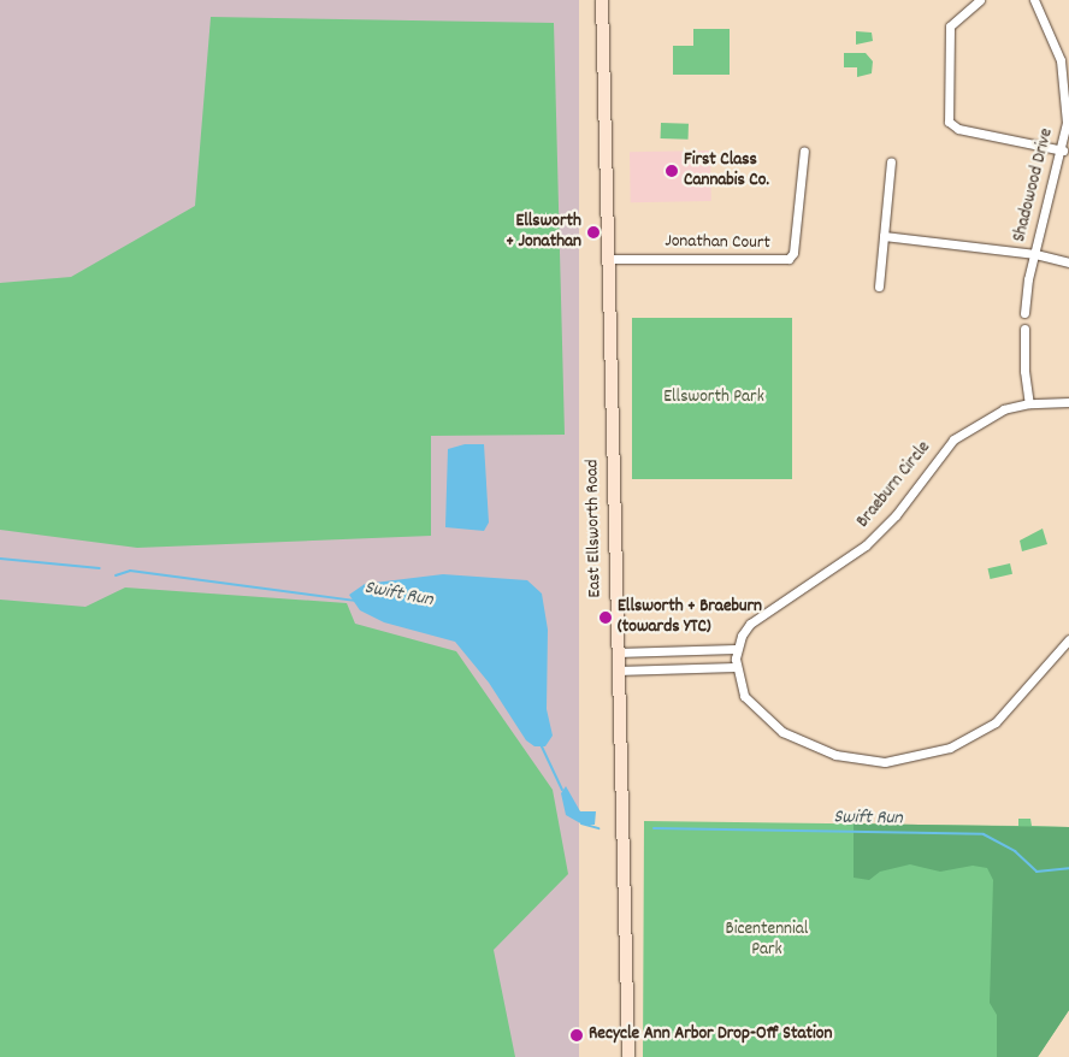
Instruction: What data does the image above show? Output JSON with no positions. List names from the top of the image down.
{
  "streets": {
    "main road": ["East Ellsworth Road"],
    "street": ["Shadowood Drive", "Jonathan Court", "Braeburn Circle"]
  },
  "crossings": [
    ["Jonathan Court", "East Ellsworth Road"]
  ],
  "water": ["Swift Run"],
  "parks": ["Ellsworth Park", "Bicentennial Park"],
  "places": [
    "First Class Cannabis Co.",
    "Ellsworth + Jonathan",
    "Ellsworth + Braeburn (towards YTC)",
    "Recycle Ann Arbor Drop-Off Station"
  ]
}
